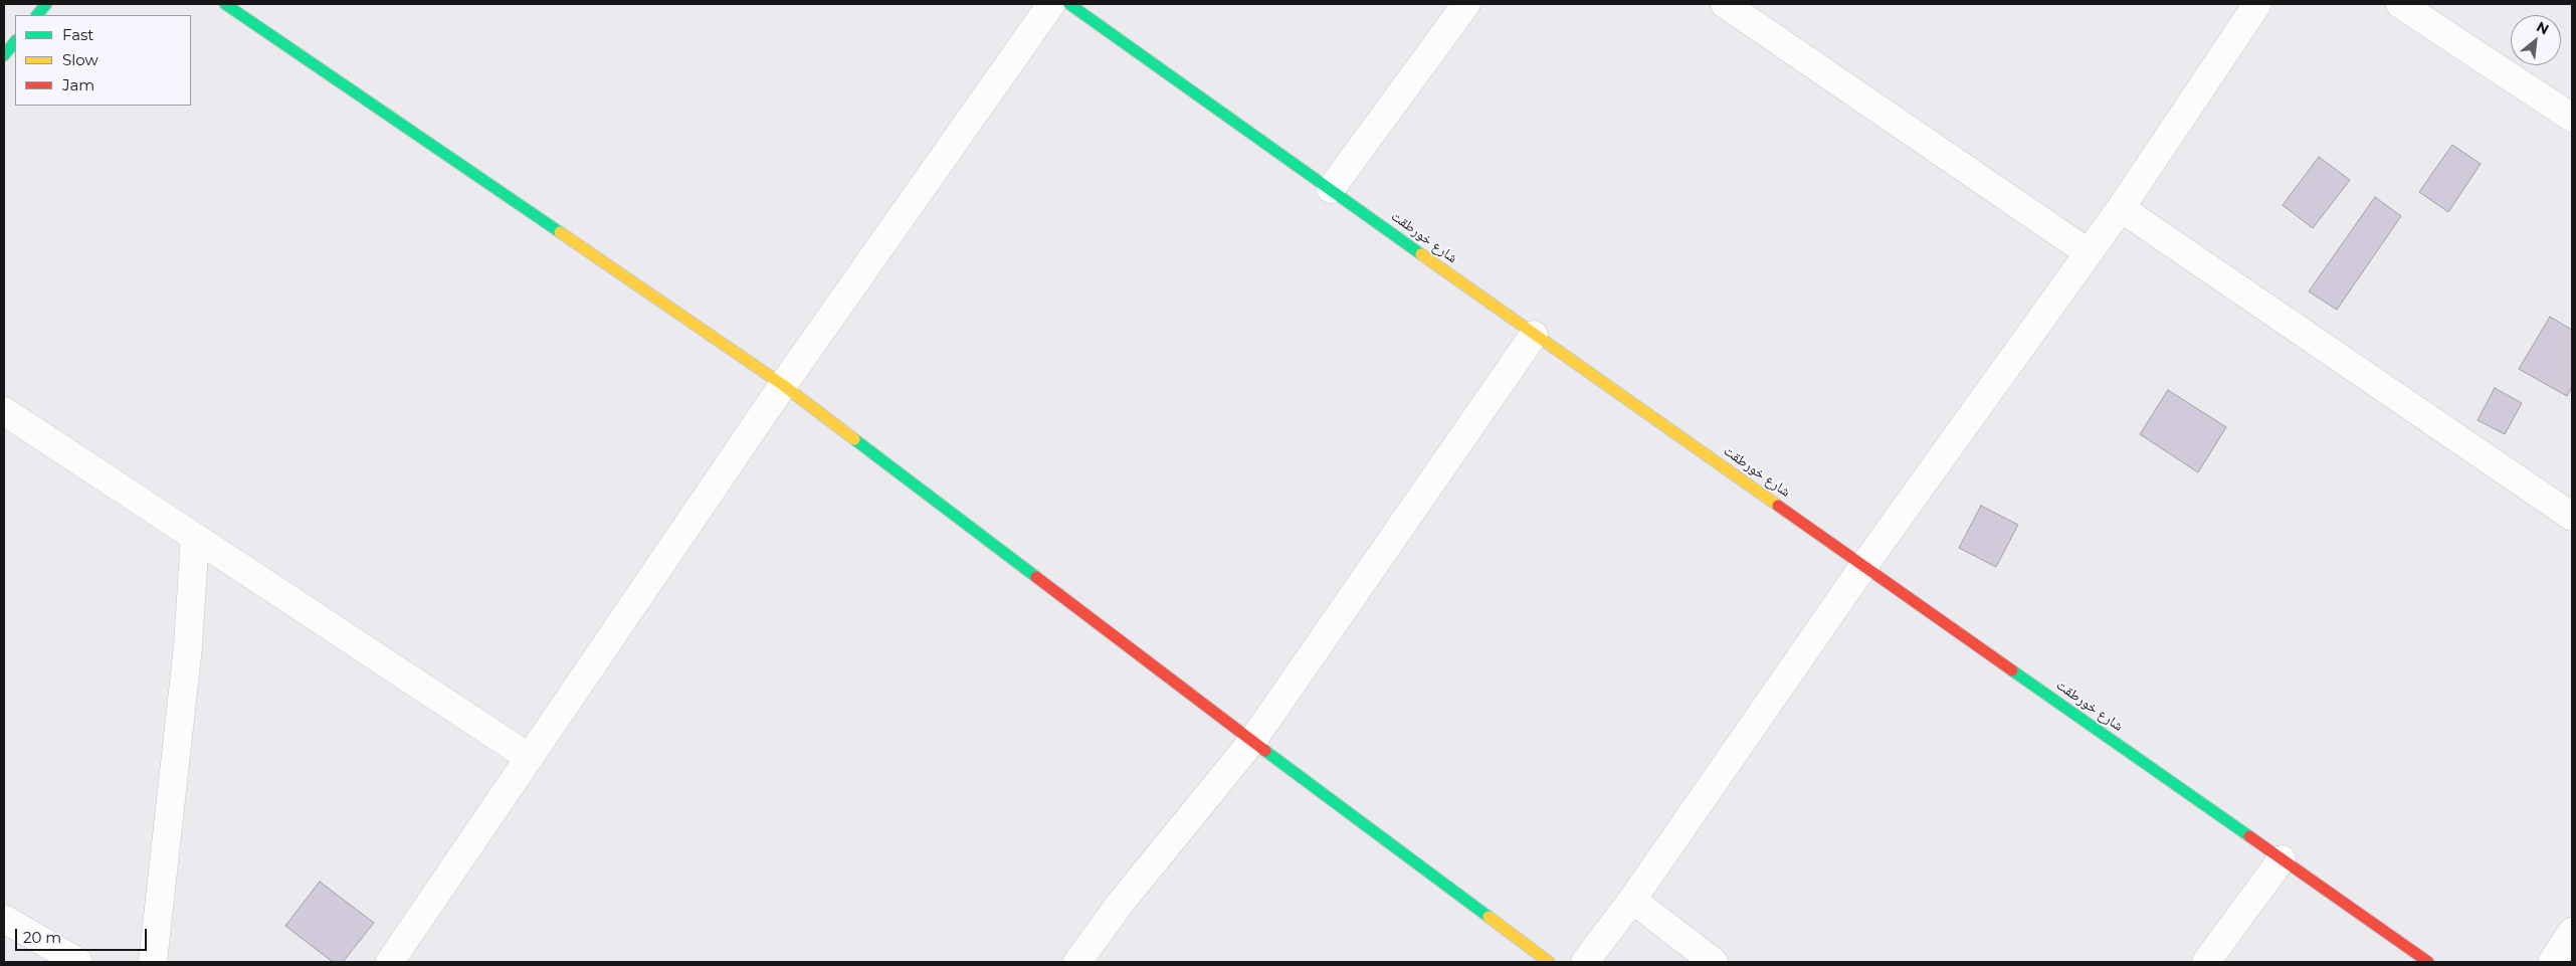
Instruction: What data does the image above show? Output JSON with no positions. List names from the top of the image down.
{
  "streets": {
    "street": ["شارع خورطقت"]
  },
  "legend": ["Fast", "Slow", "Jam"],
  "scale_bar": "20 m",
  "north": "top right"
}
